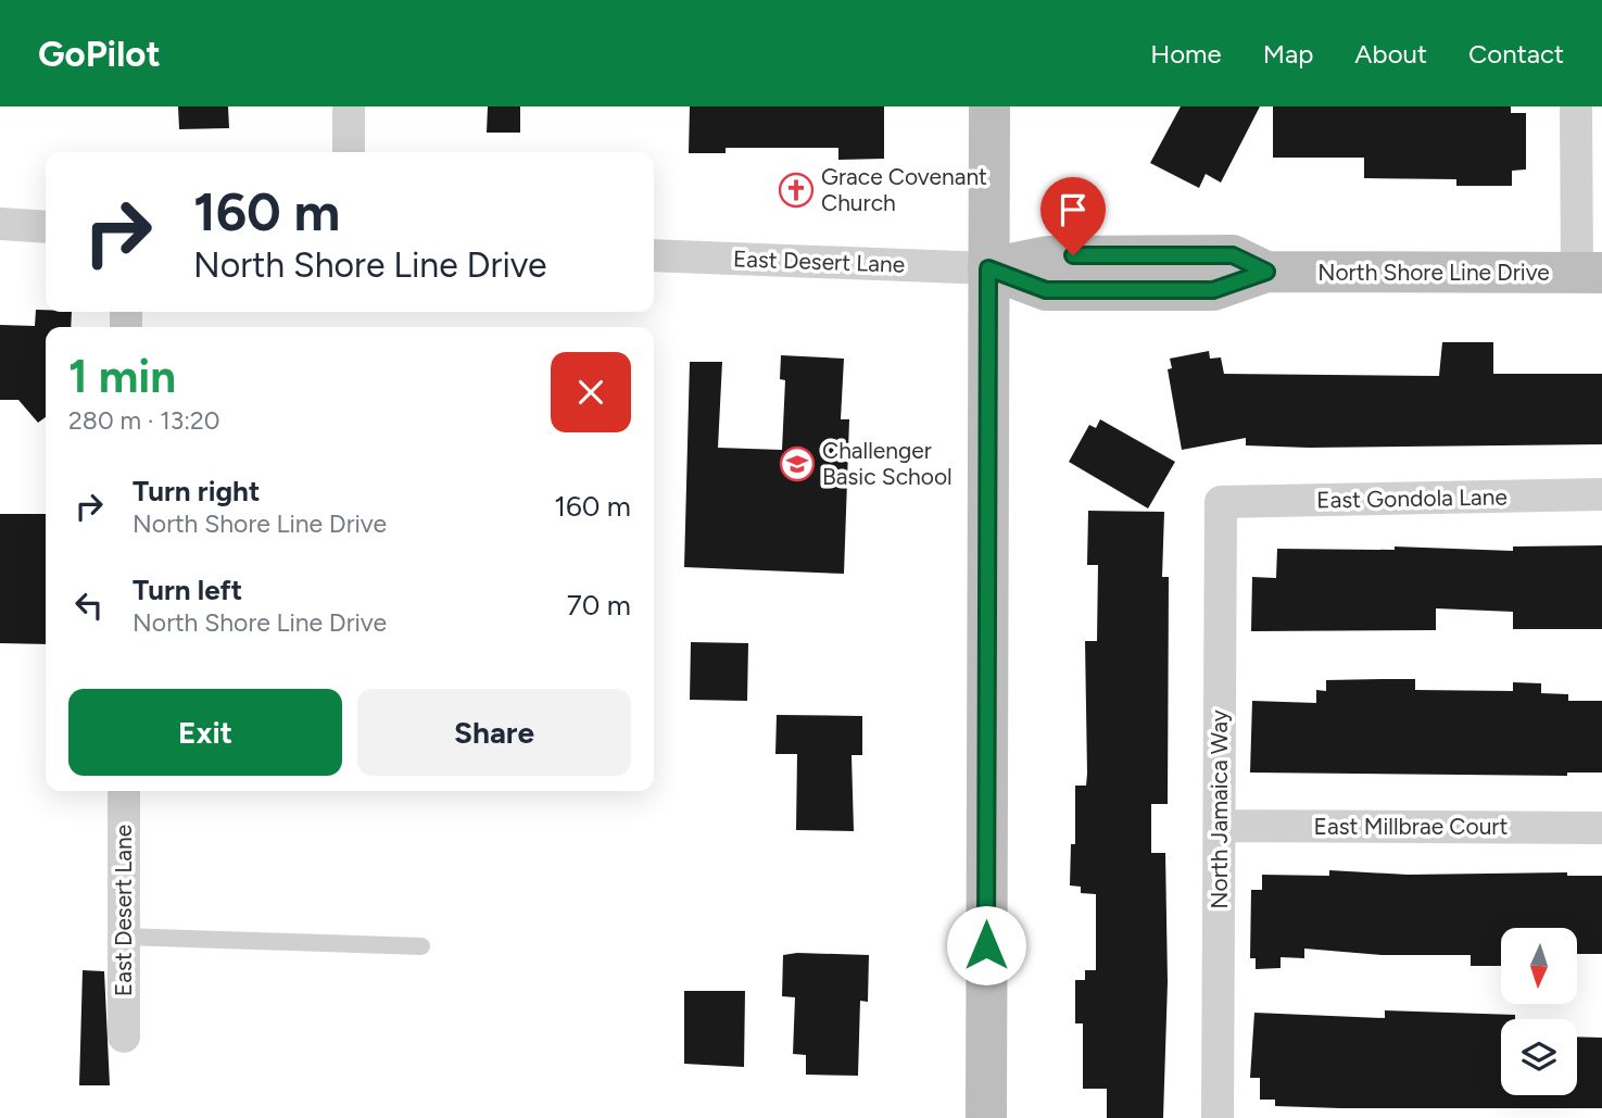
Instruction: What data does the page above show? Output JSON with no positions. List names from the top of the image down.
{
  "streets": {
    "main road": ["North Shore Line Drive"],
    "street": [
      "East Desert Lane",
      "East Gondola Lane",
      "North Jamaica Way",
      "East Millbrae Court"
    ]
  },
  "crossings": [
    ["East Desert Lane", "North Shore Line Drive"],
    ["East Gondola Lane", "North Jamaica Way"],
    ["North Jamaica Way", "East Millbrae Court"]
  ],
  "places": {
    "church": ["Grace Covenant Church"],
    "school or university": ["Challenger Basic School"]
  },
  "north": "bottom",
  "page": {
    "header": "GoPilot",
    "nav": [
      "Home",
      "Map",
      "About",
      "Contact"
    ],
    "turn": ["160 m", "North Shore Line Drive"],
    "heading": ["1 min", "280 m · 13:20"],
    "list": [
      {
        "name": "Turn right",
        "note": "North Shore Line Drive",
        "value": "160 m"
      },
      {
        "name": "Turn left",
        "note": "North Shore Line Drive",
        "value": "70 m"
      }
    ],
    "buttons": ["Exit", "Share"]
  }
}
